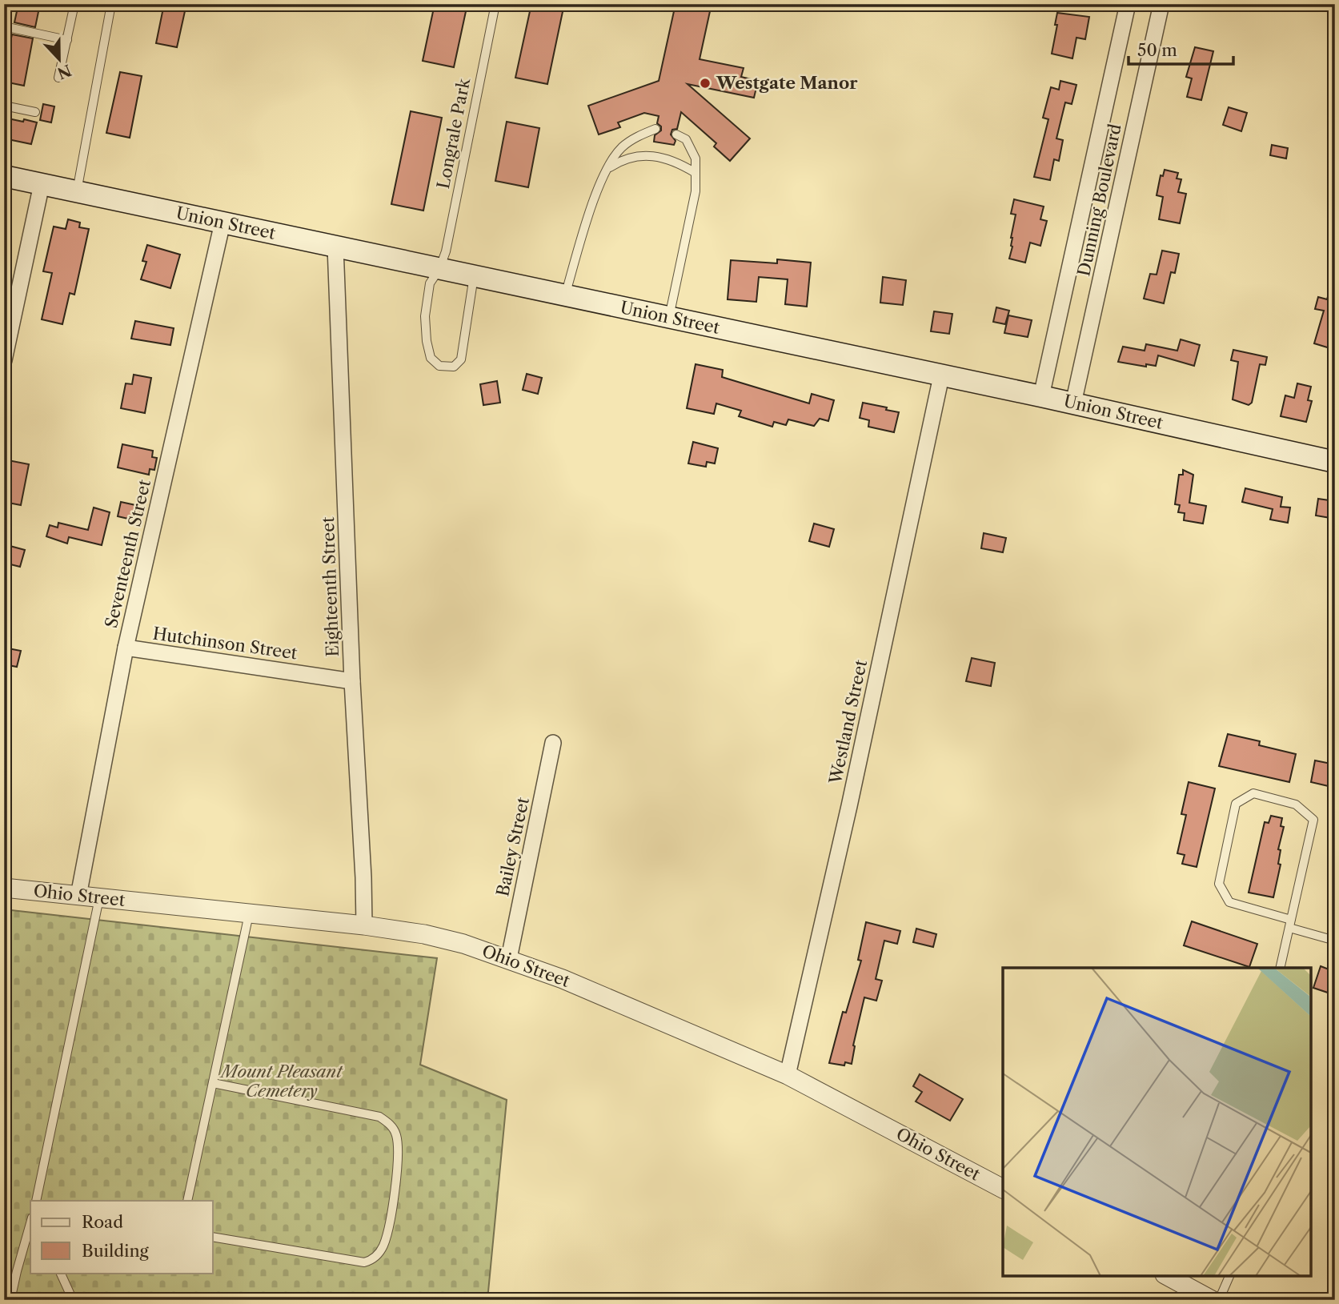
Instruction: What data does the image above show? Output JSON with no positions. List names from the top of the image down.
{
  "streets": {
    "main road": ["Union Street"],
    "street": [
      "Dunning Boulevard",
      "Seventeenth Street",
      "Eighteenth Street",
      "Hutchinson Street",
      "Westland Street",
      "Bailey Street",
      "Ohio Street"
    ],
    "lane": ["Longrale Park"]
  },
  "crossings": [
    ["Longrale Park", "Union Street"],
    ["Dunning Boulevard", "Union Street"],
    ["Union Street", "Seventeenth Street"],
    ["Union Street", "Eighteenth Street"],
    ["Union Street", "Westland Street"],
    ["Seventeenth Street", "Hutchinson Street"],
    ["Seventeenth Street", "Ohio Street"],
    ["Eighteenth Street", "Hutchinson Street"],
    ["Eighteenth Street", "Ohio Street"],
    ["Westland Street", "Ohio Street"],
    ["Bailey Street", "Ohio Street"]
  ],
  "parks": ["Mount Pleasant Cemetery"],
  "places": ["Westgate Manor"],
  "legend": ["Road", "Building"],
  "scale_bar": "50 m",
  "north": "bottom"
}
